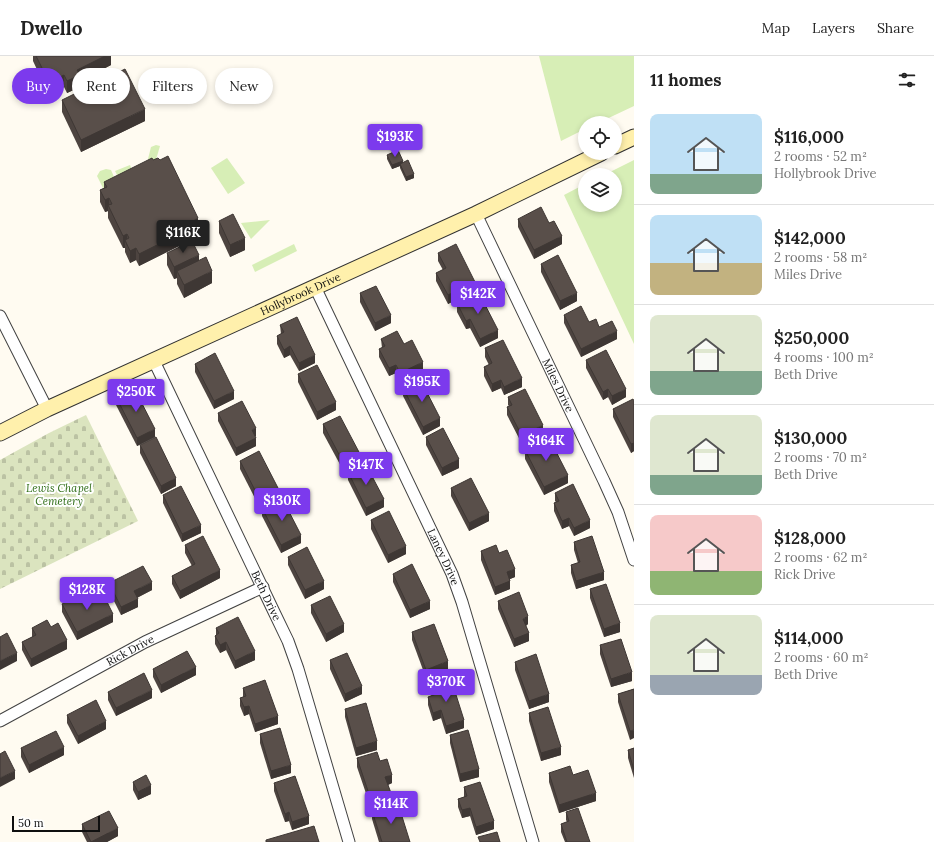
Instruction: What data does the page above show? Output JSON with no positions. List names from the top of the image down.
{
  "streets": {
    "main road": ["Hollybrook Drive"],
    "street": [
      "Miles Drive",
      "Laney Drive",
      "Beth Drive",
      "Rick Drive"
    ]
  },
  "crossings": [
    ["Hollybrook Drive", "Miles Drive"],
    ["Hollybrook Drive", "Laney Drive"],
    ["Hollybrook Drive", "Beth Drive"],
    ["Beth Drive", "Rick Drive"]
  ],
  "parks": ["Lewis Chapel Cemetery"],
  "scale_bar": "50 m",
  "page": {
    "header": "Dwello",
    "nav": ["Map", "Layers", "Share"],
    "heading": "11 homes",
    "chip": [
      "Buy",
      "Rent",
      "Filters",
      "New"
    ],
    "list": [
      {
        "name": "$116,000",
        "note": "2 rooms · 52 m² · Hollybrook Drive"
      },
      {
        "name": "$142,000",
        "note": "2 rooms · 58 m² · Miles Drive"
      },
      {
        "name": "$250,000",
        "note": "4 rooms · 100 m² · Beth Drive"
      },
      {
        "name": "$130,000",
        "note": "2 rooms · 70 m² · Beth Drive"
      },
      {
        "name": "$128,000",
        "note": "2 rooms · 62 m² · Rick Drive"
      },
      {
        "name": "$114,000",
        "note": "2 rooms · 60 m² · Beth Drive"
      }
    ],
    "price": [
      "$193K",
      "$116K",
      "$142K",
      "$195K",
      "$250K",
      "$164K",
      "$147K",
      "$130K",
      "$128K",
      "$370K",
      "$114K"
    ],
    "scale": "50 m"
  }
}
